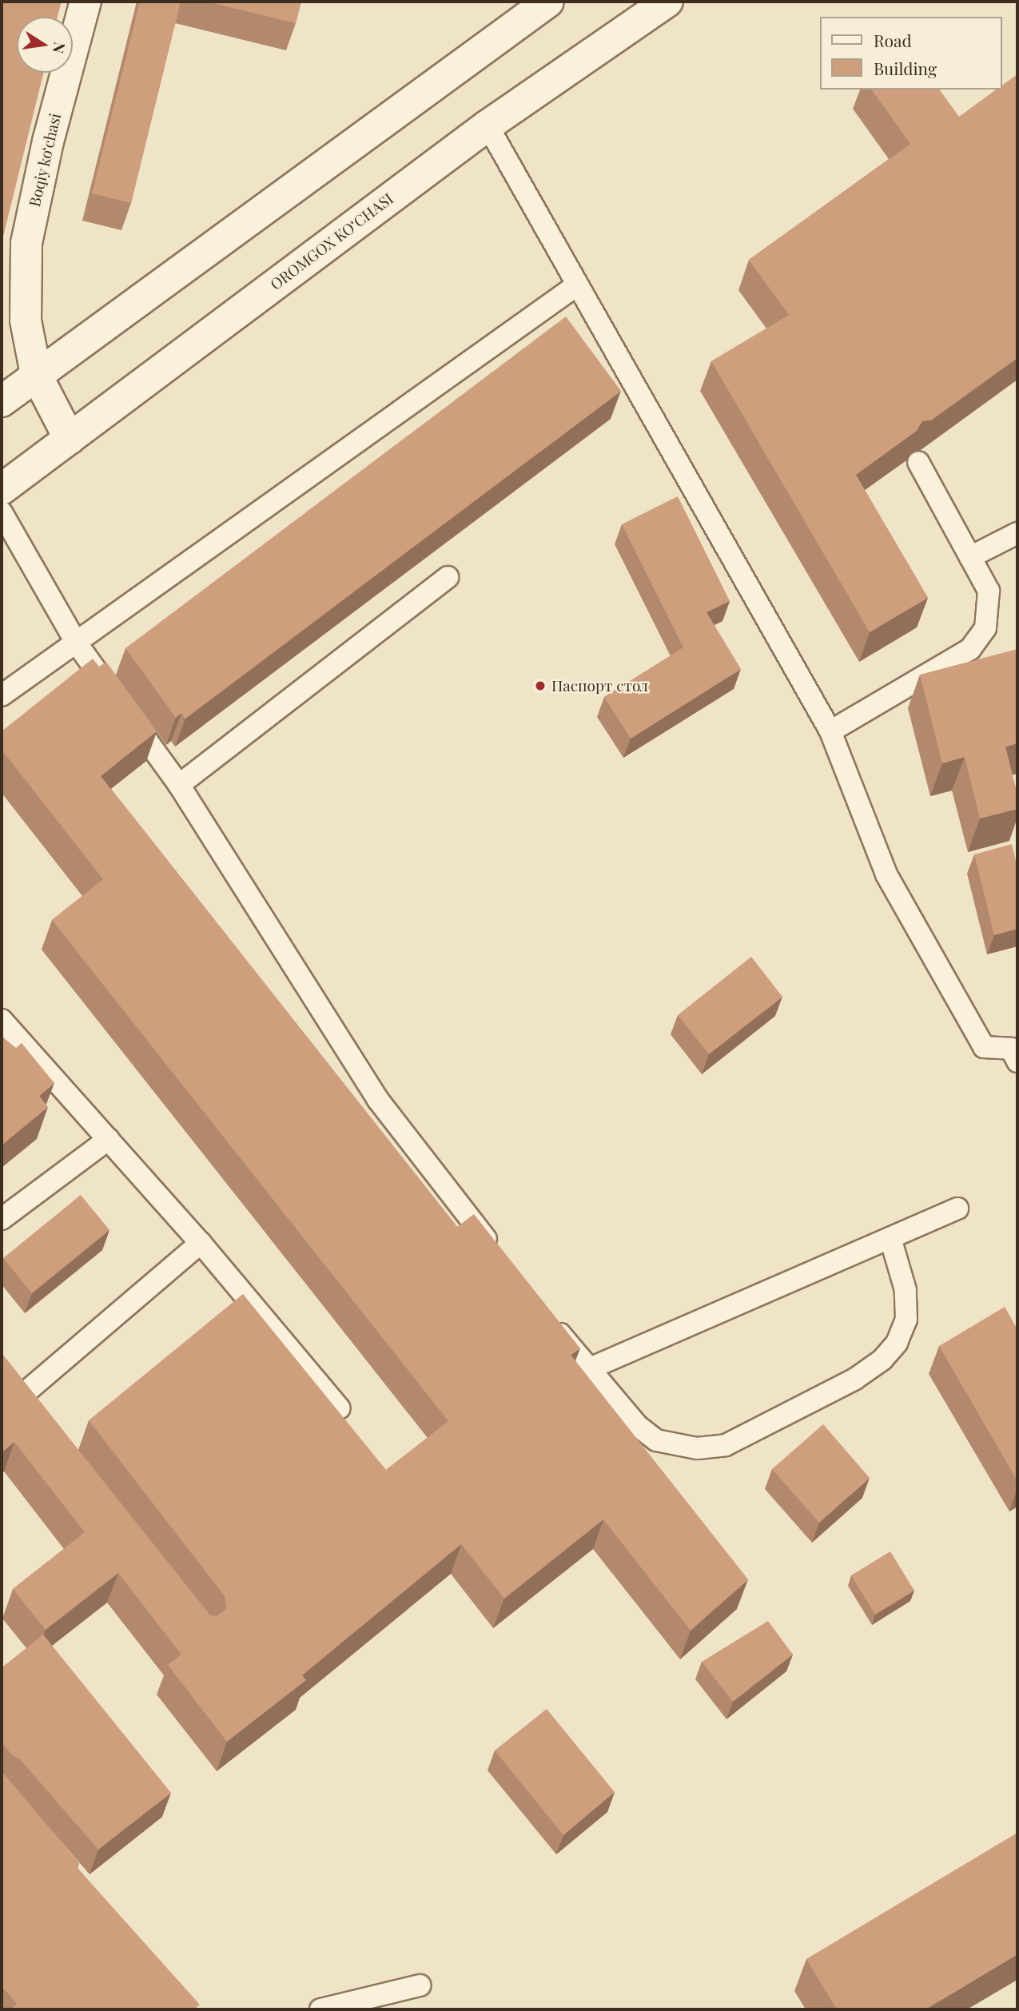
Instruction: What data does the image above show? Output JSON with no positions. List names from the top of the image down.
{
  "streets": {
    "main road": ["Boqiy koʻchasi", "OROMGOX KO‘CHASI"]
  },
  "crossings": [
    ["Boqiy koʻchasi", "OROMGOX KO‘CHASI"]
  ],
  "places": ["Паспорт стол"],
  "legend": ["Road", "Building"],
  "north": "right"
}
